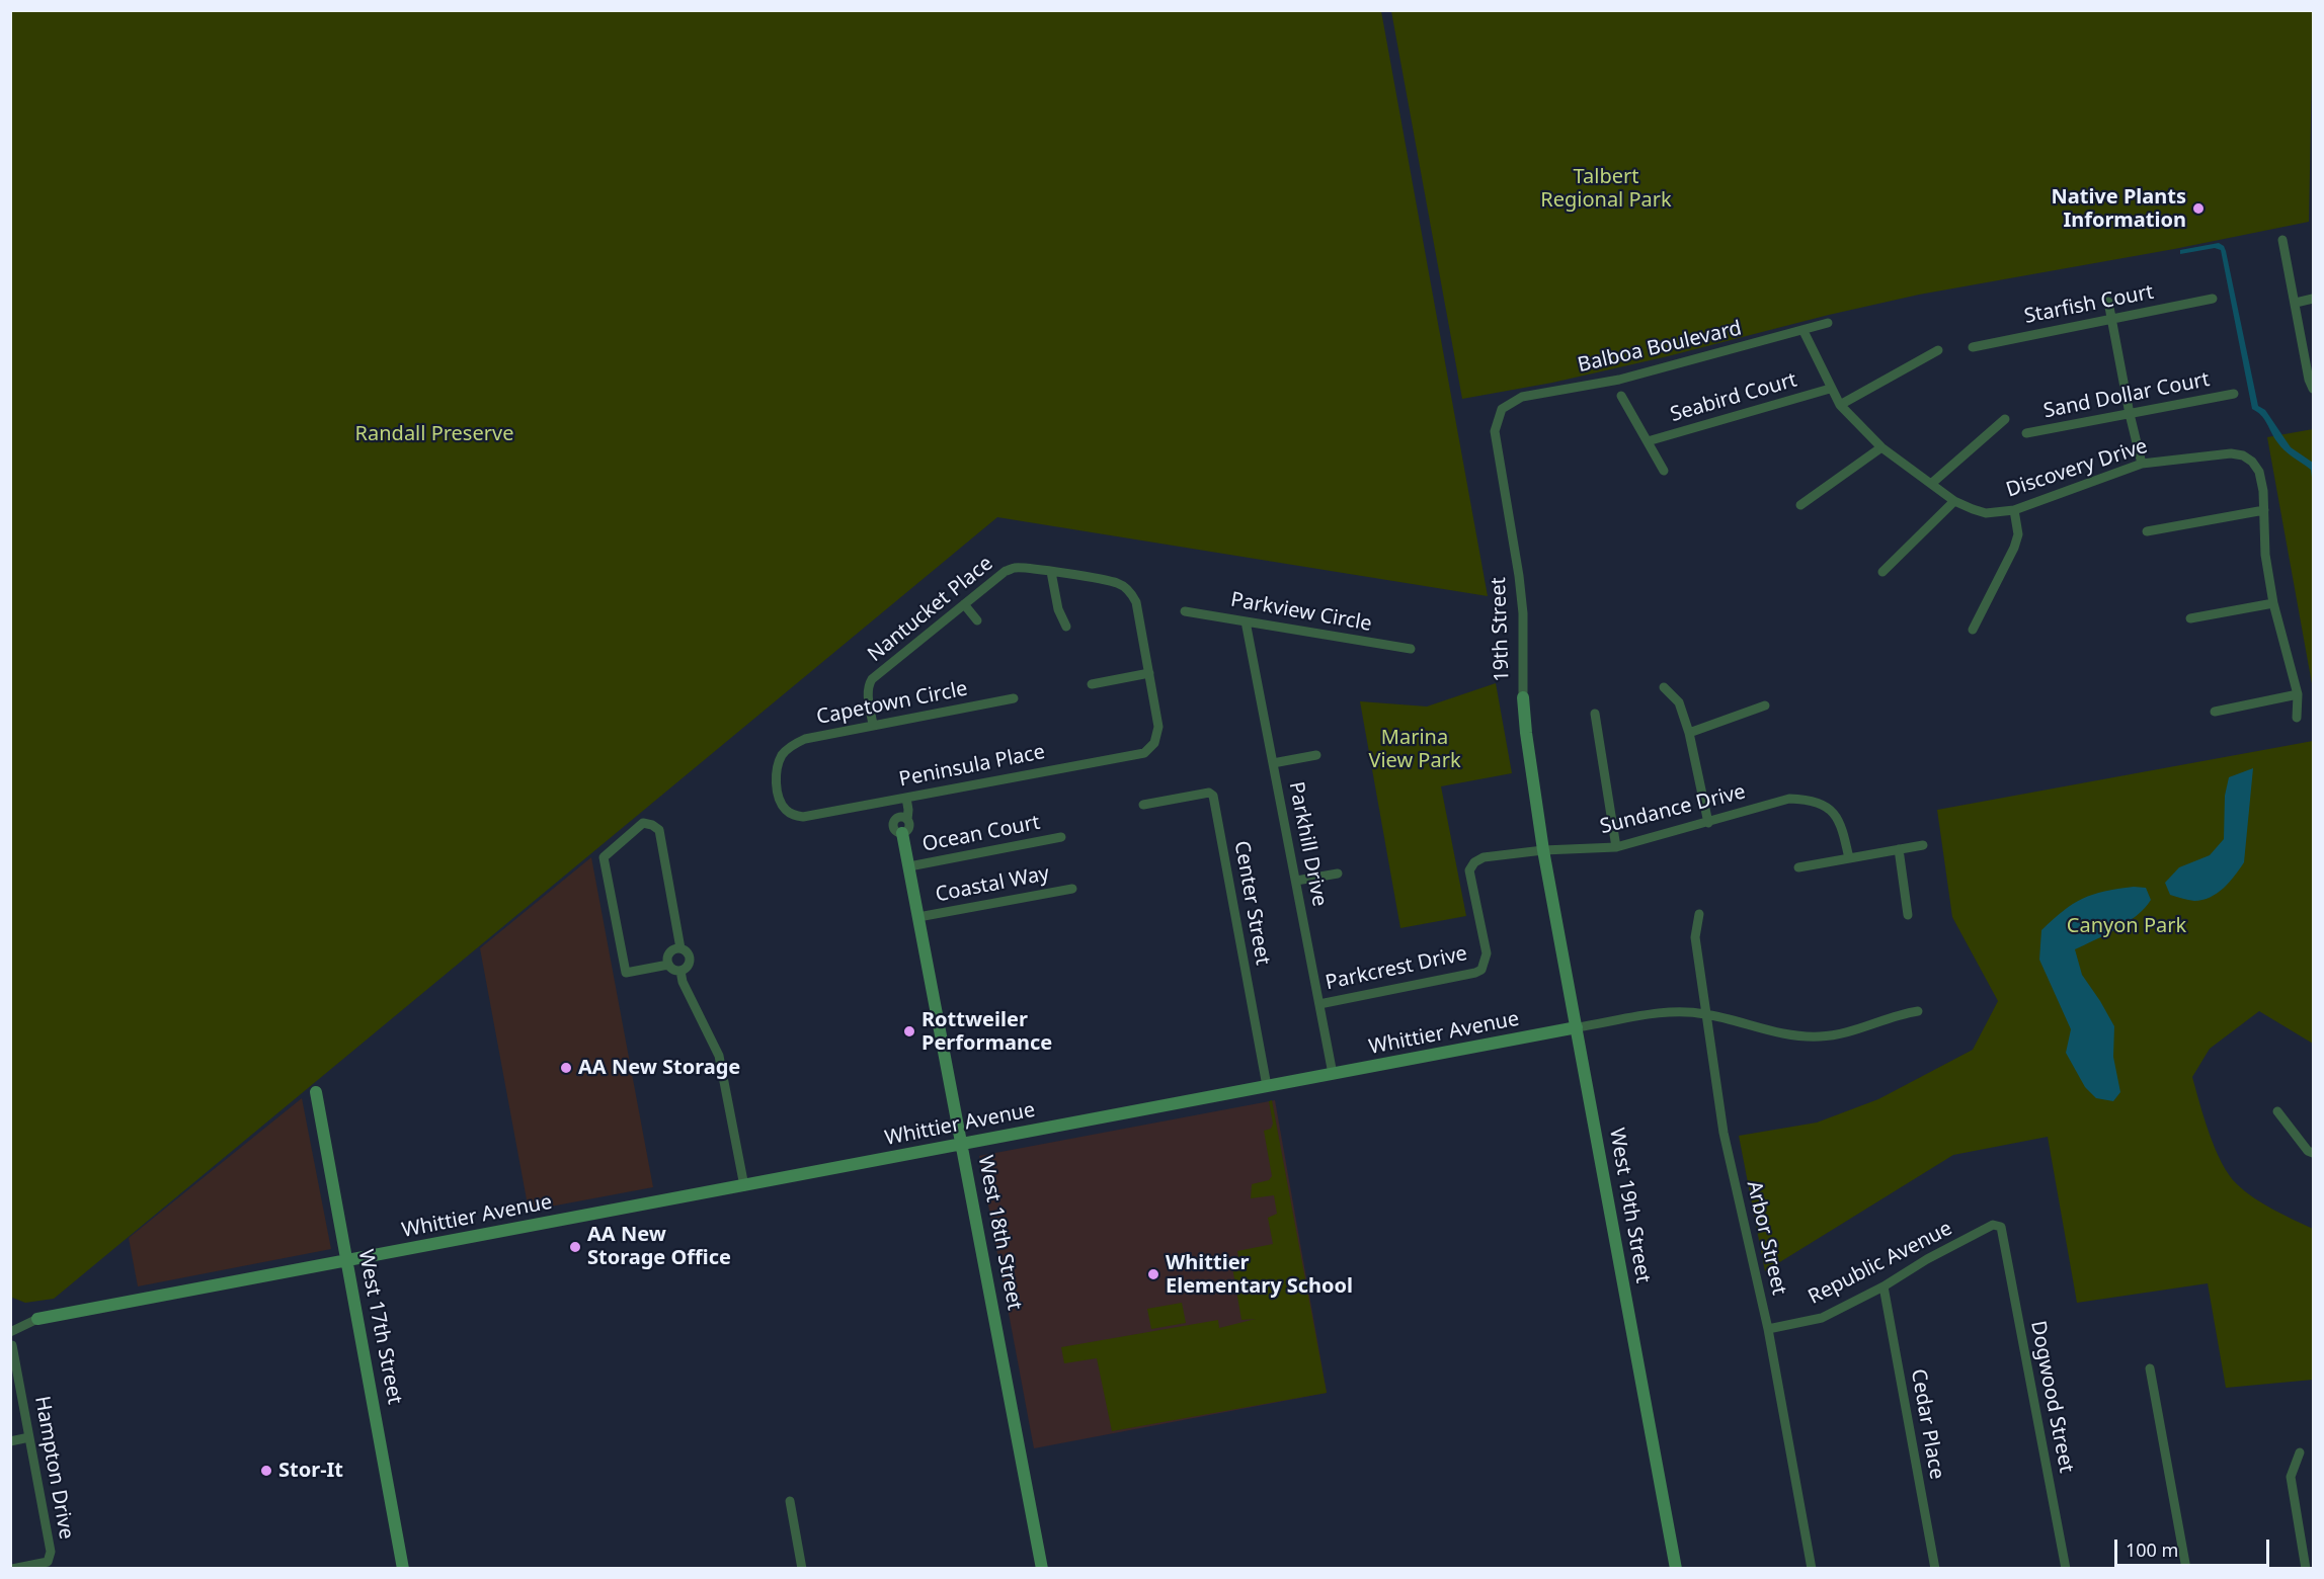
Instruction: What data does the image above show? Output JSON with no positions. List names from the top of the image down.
{
  "streets": {
    "street": [
      "Starfish Court",
      "Balboa Boulevard",
      "Sand Dollar Court",
      "Seabird Court",
      "Discovery Drive",
      "Nantucket Place",
      "Parkview Circle",
      "19th Street",
      "Capetown Circle",
      "Peninsula Place",
      "Sundance Drive",
      "Ocean Court",
      "Parkhill Drive",
      "Coastal Way",
      "Center Street",
      "Parkcrest Drive",
      "Whittier Avenue",
      "West 19th Street",
      "West 18th Street",
      "Arbor Street",
      "Republic Avenue",
      "West 17th Street",
      "Dogwood Street",
      "Cedar Place",
      "Hampton Drive"
    ]
  },
  "crossings": [
    ["Balboa Boulevard", "Discovery Drive"],
    ["Balboa Boulevard", "19th Street"],
    ["Seabird Court", "Discovery Drive"],
    ["Nantucket Place", "Capetown Circle"],
    ["Nantucket Place", "Peninsula Place"],
    ["Parkview Circle", "Parkhill Drive"],
    ["19th Street", "Sundance Drive"],
    ["19th Street", "Parkcrest Drive"],
    ["19th Street", "West 19th Street"],
    ["Capetown Circle", "Peninsula Place"],
    ["Peninsula Place", "West 18th Street"],
    ["Sundance Drive", "Parkcrest Drive"],
    ["Sundance Drive", "West 19th Street"],
    ["Ocean Court", "West 18th Street"],
    ["Parkhill Drive", "Parkcrest Drive"],
    ["Parkhill Drive", "Whittier Avenue"],
    ["Coastal Way", "West 18th Street"],
    ["Center Street", "Whittier Avenue"],
    ["Parkcrest Drive", "West 19th Street"],
    ["Whittier Avenue", "West 19th Street"],
    ["Whittier Avenue", "West 18th Street"],
    ["Whittier Avenue", "Arbor Street"],
    ["Whittier Avenue", "West 17th Street"],
    ["Arbor Street", "Republic Avenue"],
    ["Republic Avenue", "Dogwood Street"],
    ["Republic Avenue", "Cedar Place"]
  ],
  "parks": [
    "Talbert Regional Park",
    "Randall Preserve",
    "Marina View Park",
    "Canyon Park"
  ],
  "places": [
    "Native Plants Information",
    "Rottweiler Performance",
    "AA New Storage",
    "AA New Storage Office",
    "Whittier Elementary School",
    "Stor-It"
  ],
  "scale_bar": "100 m"
}
